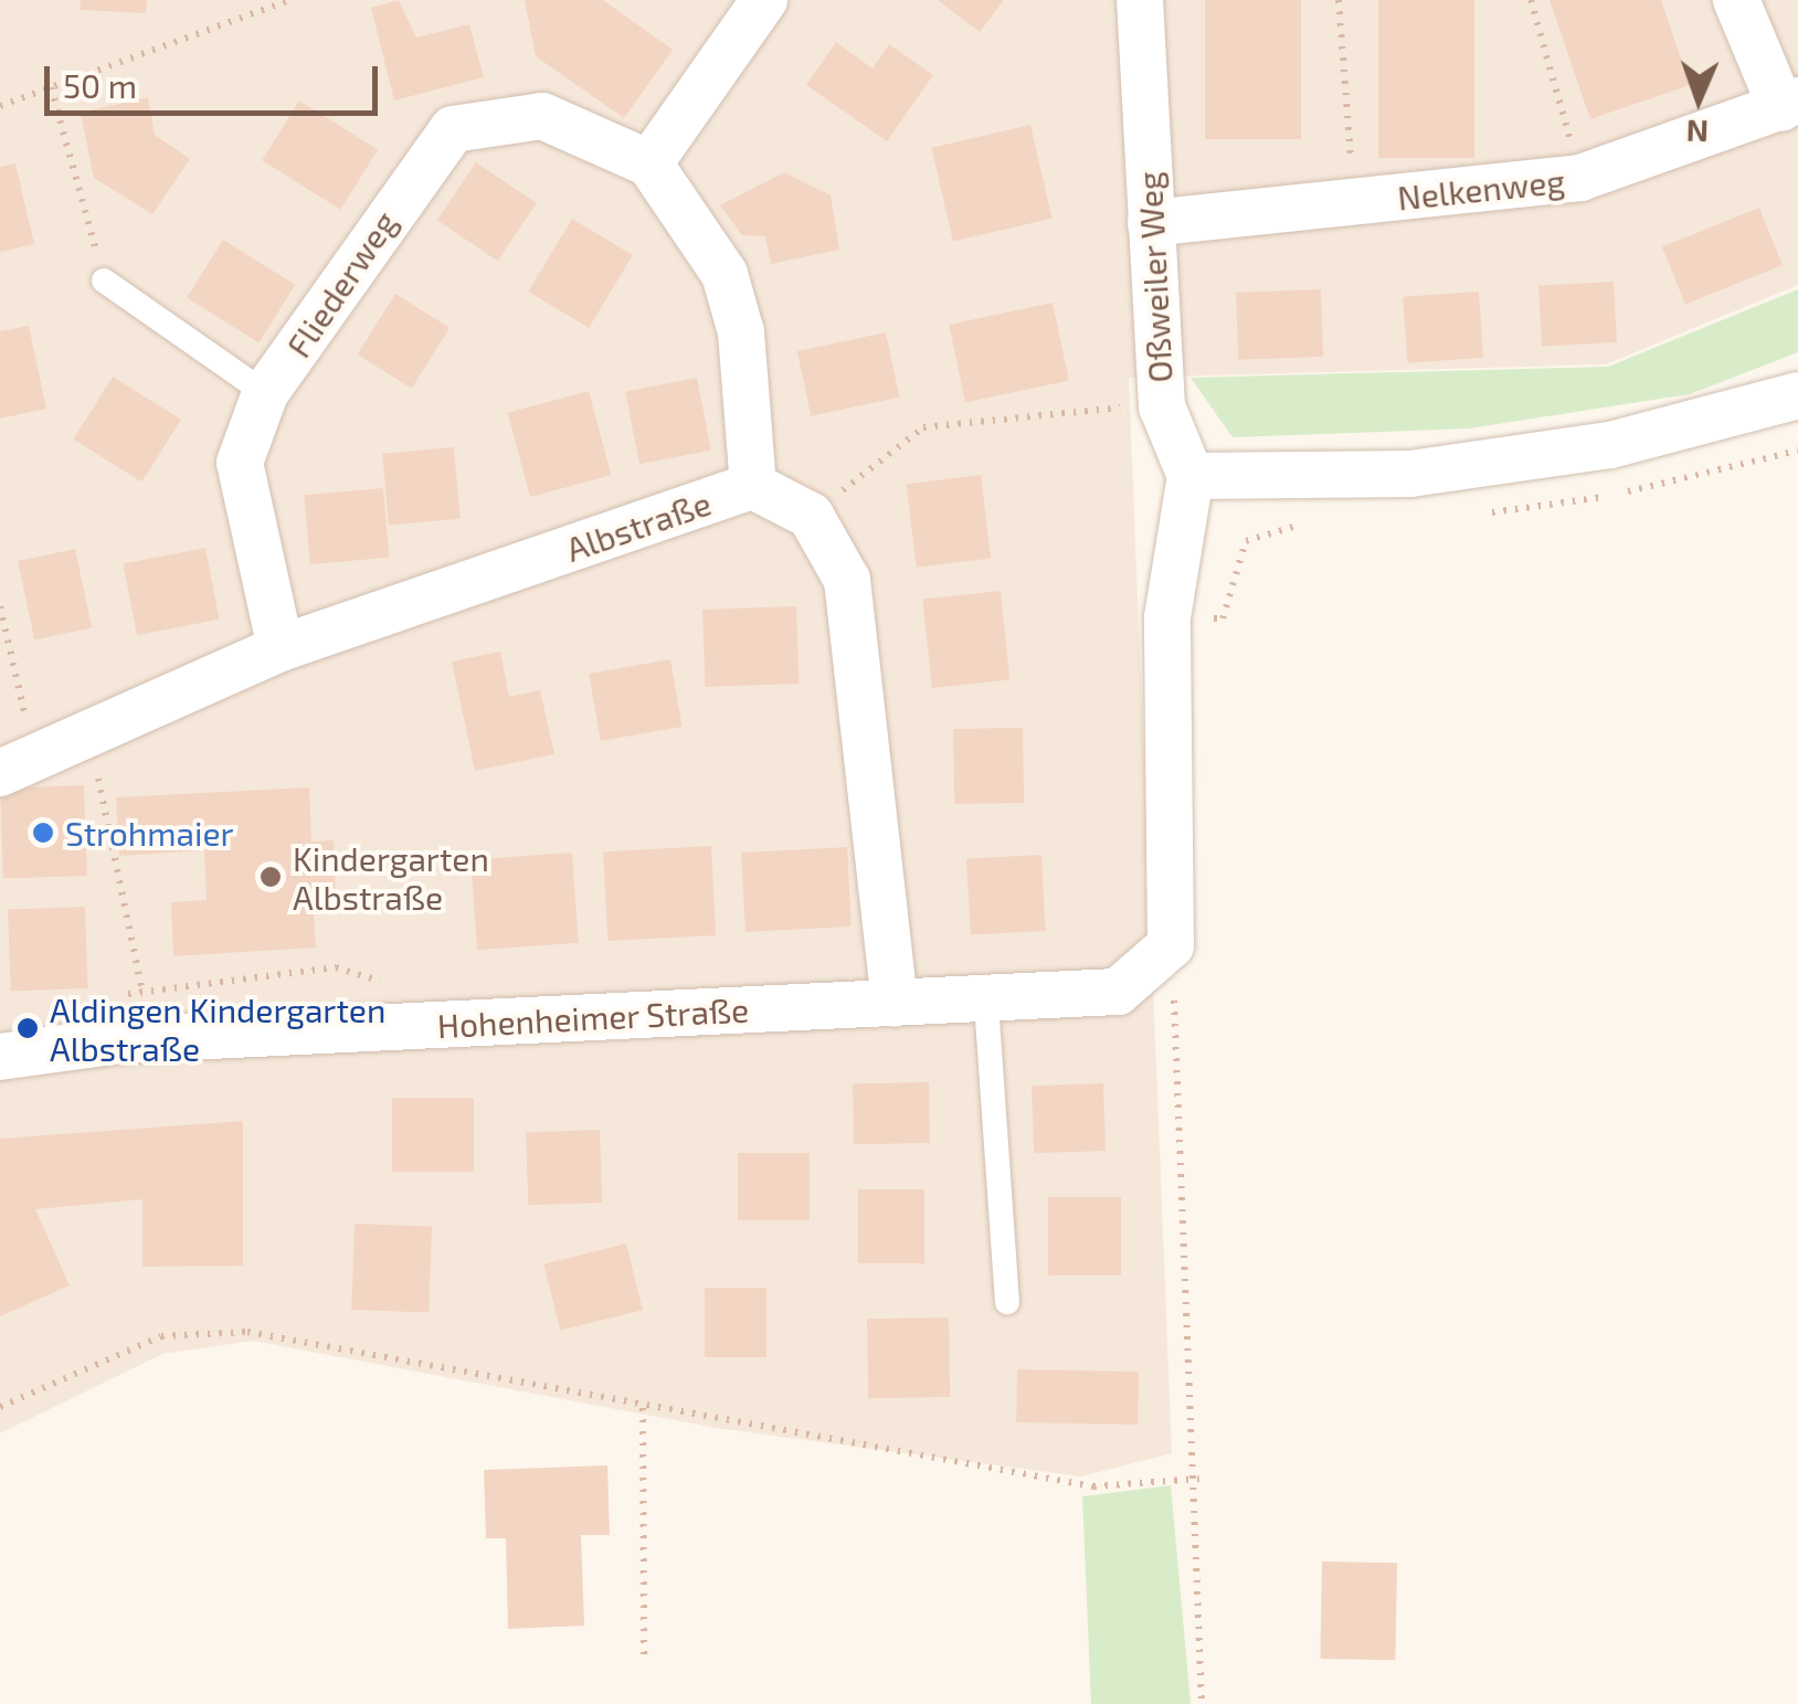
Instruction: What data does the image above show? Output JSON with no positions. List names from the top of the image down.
{
  "streets": {
    "street": [
      "Nelkenweg",
      "Oßweiler Weg",
      "Fliederweg",
      "Albstraße",
      "Hohenheimer Straße"
    ]
  },
  "crossings": [
    ["Nelkenweg", "Oßweiler Weg"],
    ["Fliederweg", "Albstraße"]
  ],
  "places": ["Strohmaier", "Kindergarten Albstraße", "Aldingen Kindergarten Albstraße"],
  "scale_bar": "50 m",
  "north": "bottom"
}
